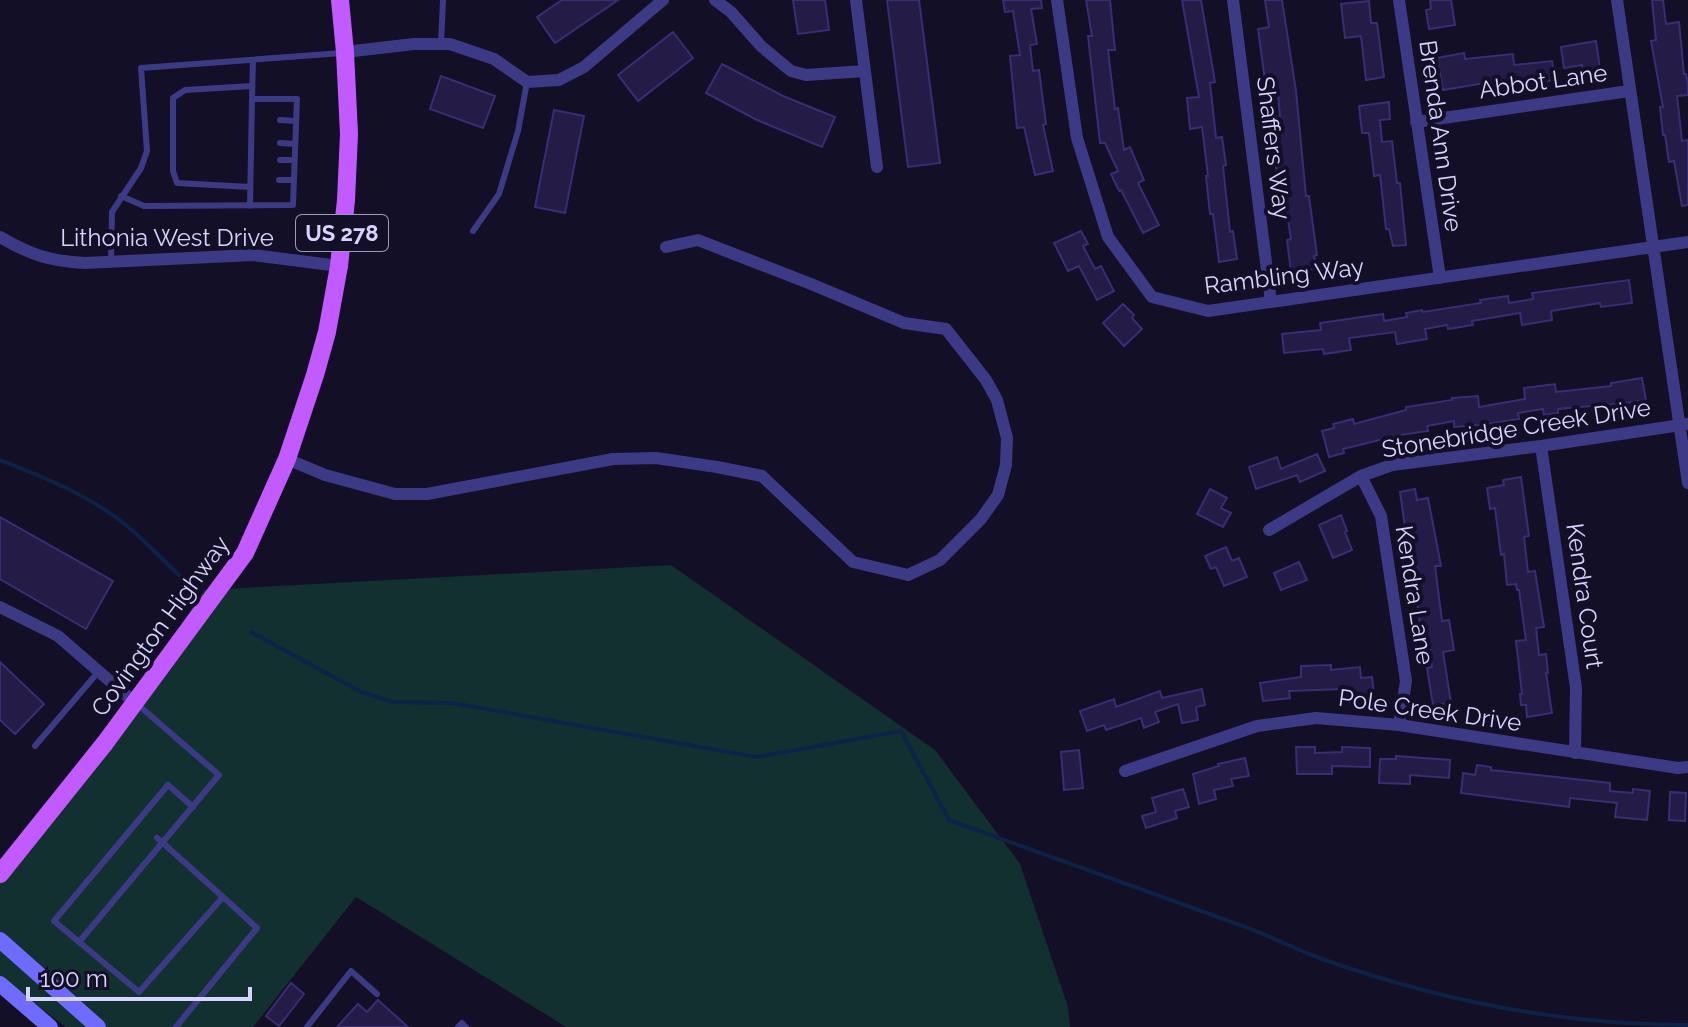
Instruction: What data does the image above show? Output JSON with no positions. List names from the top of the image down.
{
  "streets": {
    "main road": ["US 278", "Covington Highway"],
    "street": [
      "Abbot Lane",
      "Brenda Ann Drive",
      "Shaffers Way",
      "Lithonia West Drive",
      "Rambling Way",
      "Stonebridge Creek Drive",
      "Kendra Lane",
      "Kendra Court",
      "Pole Creek Drive"
    ]
  },
  "crossings": [
    ["Abbot Lane", "Brenda Ann Drive"],
    ["Brenda Ann Drive", "Rambling Way"],
    ["Shaffers Way", "Rambling Way"],
    ["Lithonia West Drive", "Covington Highway"],
    ["Stonebridge Creek Drive", "Kendra Lane"],
    ["Stonebridge Creek Drive", "Kendra Court"],
    ["Kendra Lane", "Pole Creek Drive"],
    ["Kendra Court", "Pole Creek Drive"]
  ],
  "scale_bar": "100 m"
}
